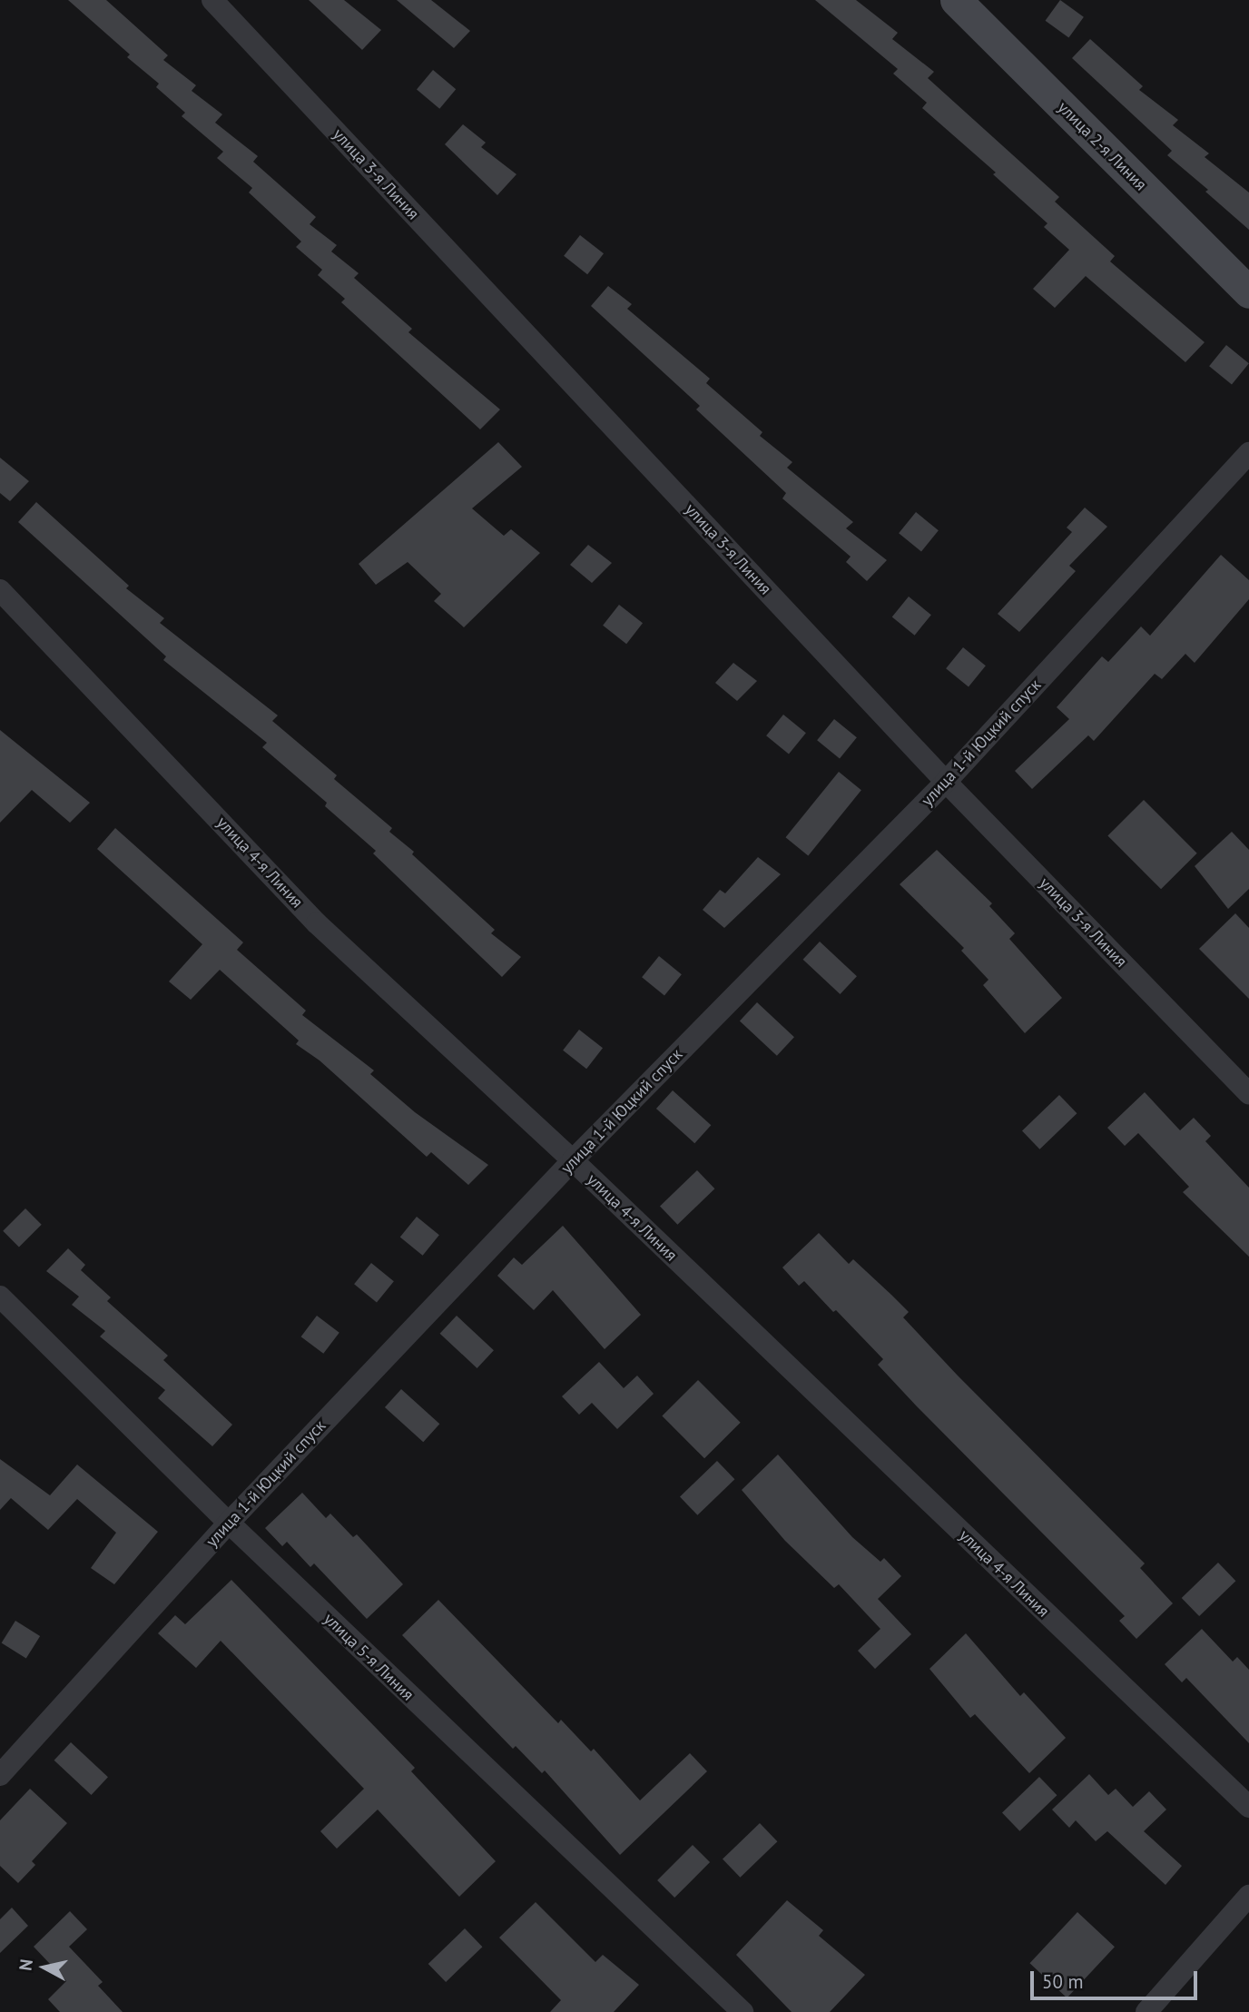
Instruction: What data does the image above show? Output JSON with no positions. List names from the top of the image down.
{
  "streets": {
    "street": [
      "улица 2-я Линия",
      "улица 3-я Линия",
      "улица 1-й Юцкий спуск",
      "улица 4-я Линия",
      "улица 5-я Линия"
    ]
  },
  "crossings": [
    ["улица 3-я Линия", "улица 1-й Юцкий спуск"],
    ["улица 1-й Юцкий спуск", "улица 4-я Линия"],
    ["улица 1-й Юцкий спуск", "улица 5-я Линия"]
  ],
  "scale_bar": "50 m",
  "north": "left"
}
